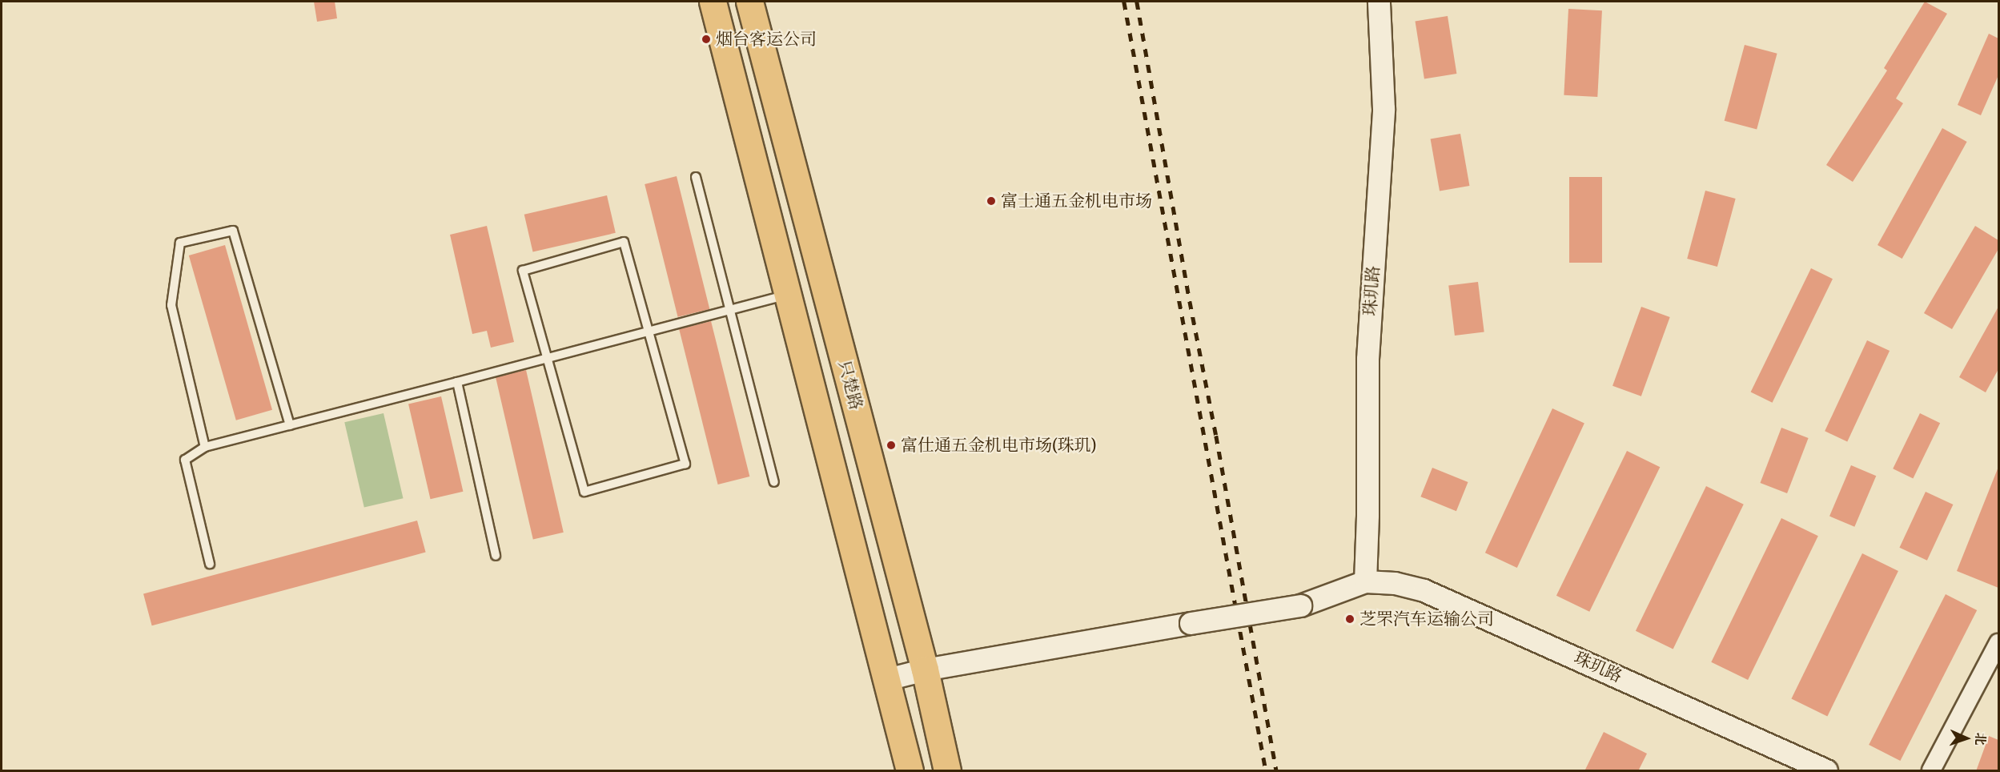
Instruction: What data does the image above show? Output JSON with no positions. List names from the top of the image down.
{
  "streets": {
    "main road": ["只楚路"],
    "street": ["珠玑路"]
  },
  "crossings": [
    ["珠玑路", "只楚路"]
  ],
  "places": [
    "烟台客运公司",
    "富士通五金机电市场",
    "富仕通五金机电市场(珠玑)",
    "芝罘汽车运输公司"
  ],
  "north": "right"
}
